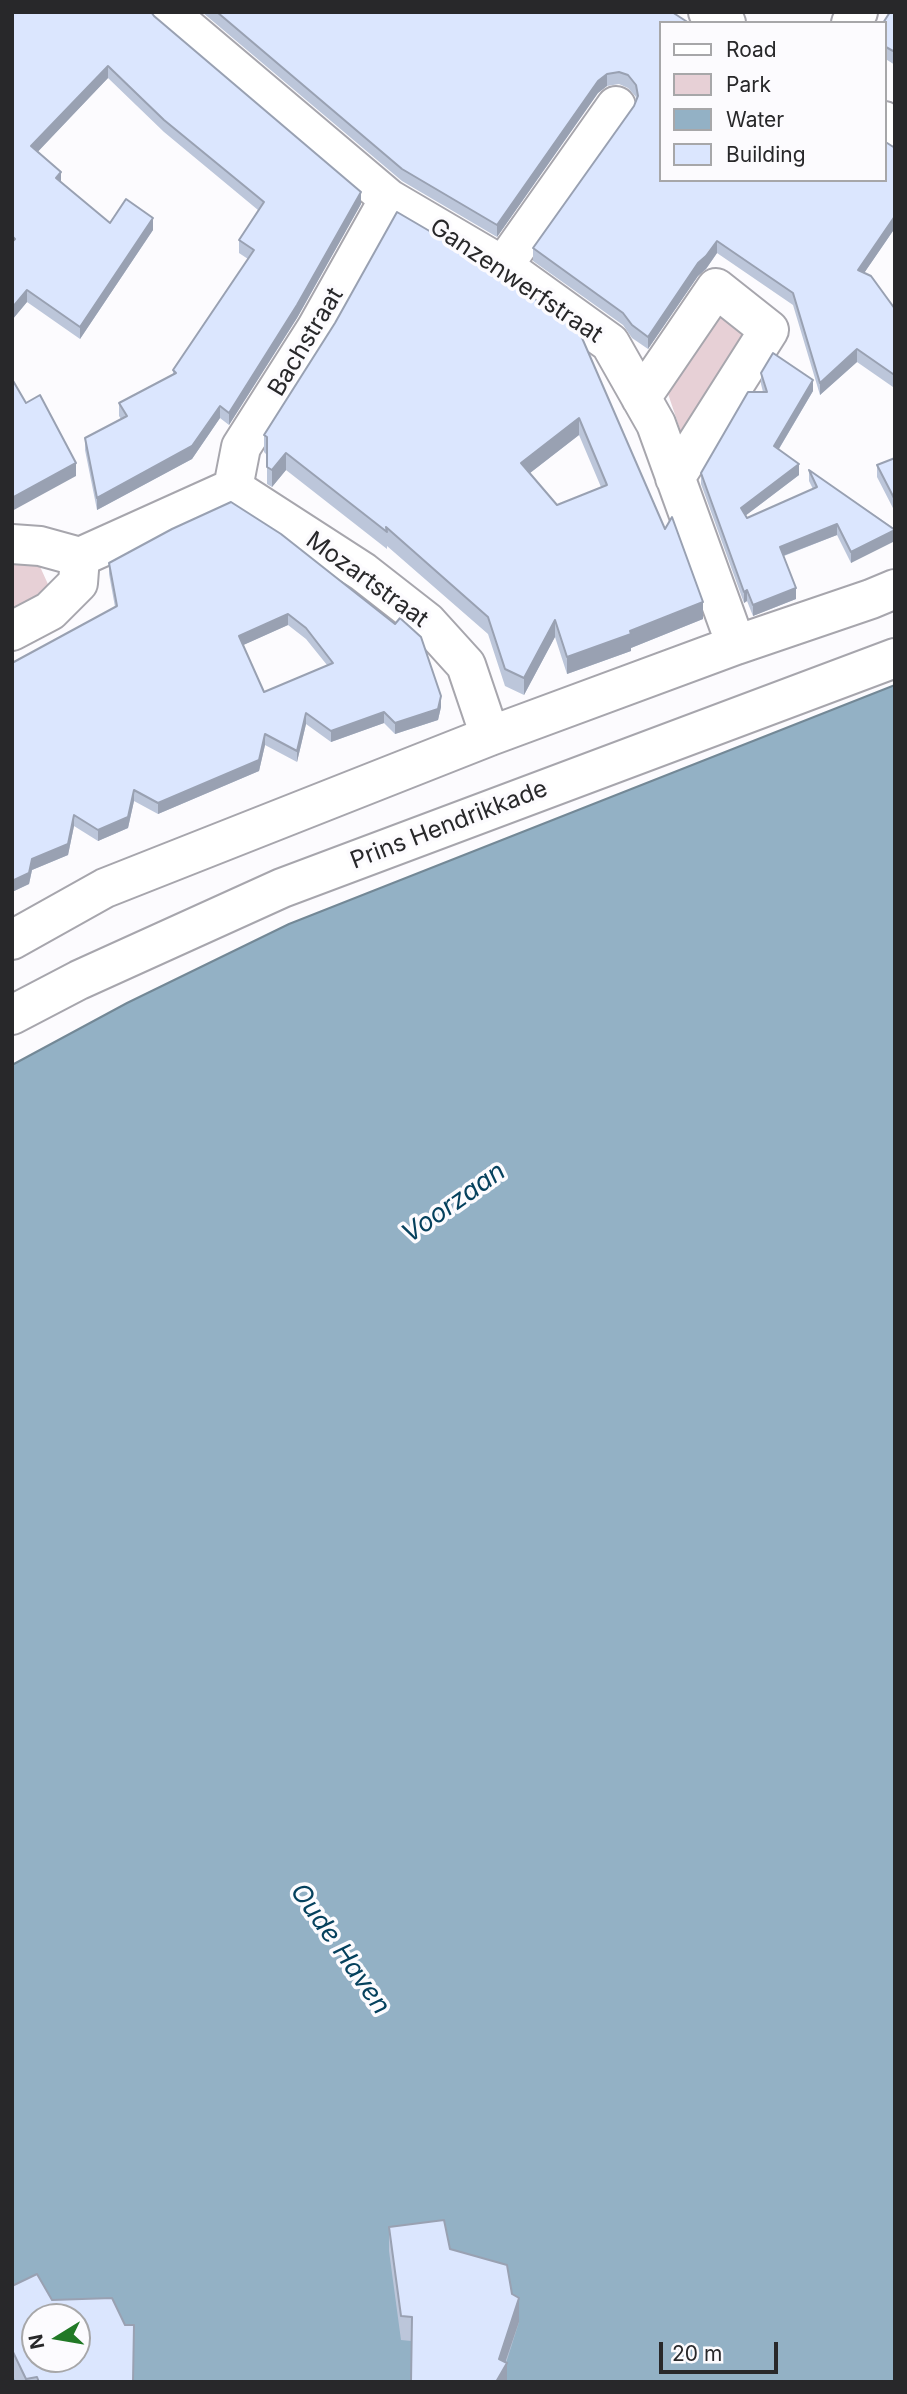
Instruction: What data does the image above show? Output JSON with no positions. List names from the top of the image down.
{
  "streets": {
    "street": [
      "Ganzenwerfstraat",
      "Bachstraat",
      "Mozartstraat",
      "Prins Hendrikkade"
    ]
  },
  "crossings": [
    ["Ganzenwerfstraat", "Bachstraat"],
    ["Bachstraat", "Mozartstraat"]
  ],
  "water": ["Voorzaan", "Oude Haven"],
  "legend": [
    "Road",
    "Park",
    "Water",
    "Building"
  ],
  "scale_bar": "20 m",
  "north": "left"
}
